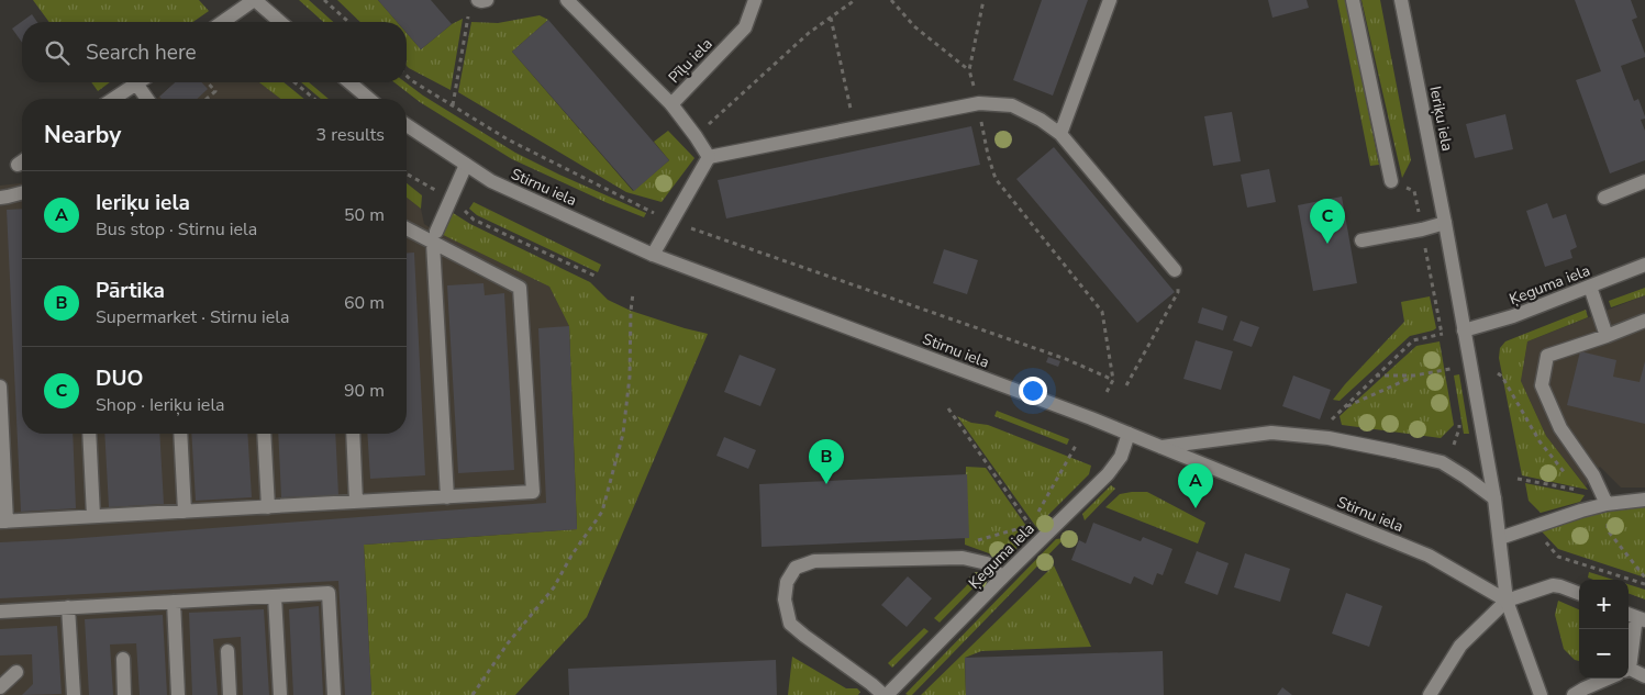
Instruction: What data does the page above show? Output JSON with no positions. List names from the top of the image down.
{
  "streets": {
    "street": [
      "Pīļu iela",
      "Ieriķu iela",
      "Stirnu iela",
      "Ķeguma iela"
    ]
  },
  "crossings": [
    ["Ieriķu iela", "Stirnu iela"],
    ["Ieriķu iela", "Ķeguma iela"],
    ["Stirnu iela", "Ķeguma iela"]
  ],
  "page": {
    "search": "Search here",
    "heading": ["Nearby", "3 results"],
    "list": [
      {
        "mark": "A",
        "name": "Ieriķu iela",
        "note": "Bus stop · Stirnu iela",
        "value": "50 m"
      },
      {
        "mark": "B",
        "name": "Pārtika",
        "note": "Supermarket · Stirnu iela",
        "value": "60 m"
      },
      {
        "mark": "C",
        "name": "DUO",
        "note": "Shop · Ieriķu iela",
        "value": "90 m"
      }
    ],
    "pins": ["C", "B", "A"],
    "map_buttons": ["+", "−"]
  }
}
